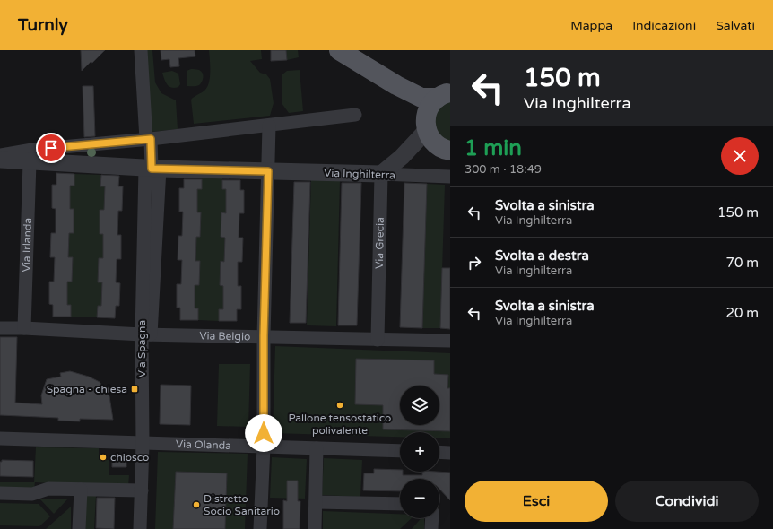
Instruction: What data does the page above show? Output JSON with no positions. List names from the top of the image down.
{
  "streets": {
    "street": [
      "Via Inghilterra",
      "Via Grecia",
      "Via Irlanda",
      "Via Belgio",
      "Via Spagna",
      "Via Olanda"
    ]
  },
  "crossings": [
    ["Via Inghilterra", "Via Grecia"],
    ["Via Inghilterra", "Via Irlanda"],
    ["Via Inghilterra", "Via Spagna"],
    ["Via Grecia", "Via Belgio"],
    ["Via Irlanda", "Via Belgio"],
    ["Via Belgio", "Via Spagna"],
    ["Via Spagna", "Via Olanda"]
  ],
  "places": {
    "transit": ["Spagna - chiesa"],
    "other": ["Pallone tensostatico polivalente", "chiosco", "Distretto Socio Sanitario"]
  },
  "page": {
    "header": "Turnly",
    "nav": ["Mappa", "Indicazioni", "Salvati"],
    "turn": ["150 m", "Via Inghilterra"],
    "heading": ["1 min", "300 m · 18:49"],
    "list": [
      {
        "name": "Svolta a sinistra",
        "note": "Via Inghilterra",
        "value": "150 m"
      },
      {
        "name": "Svolta a destra",
        "note": "Via Inghilterra",
        "value": "70 m"
      },
      {
        "name": "Svolta a sinistra",
        "note": "Via Inghilterra",
        "value": "20 m"
      }
    ],
    "map_buttons": ["+", "−"],
    "buttons": ["Esci", "Condividi"]
  }
}
